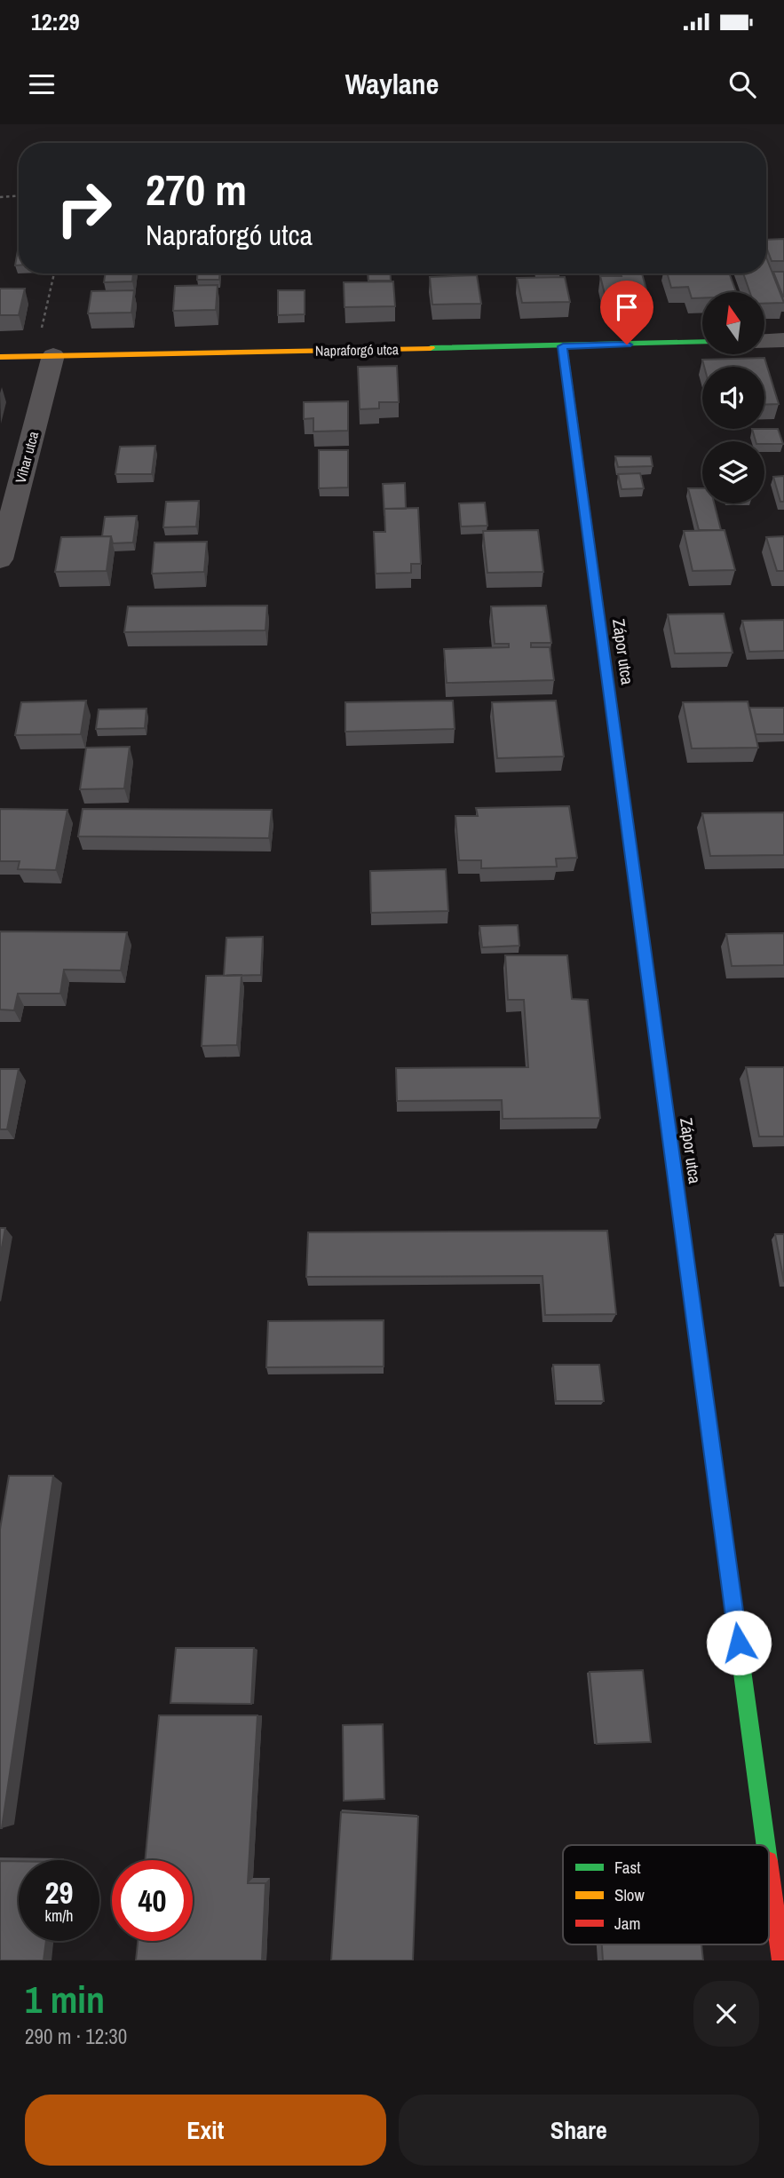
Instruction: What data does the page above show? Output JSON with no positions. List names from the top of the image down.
{
  "streets": {
    "street": ["Napraforgó utca", "Vihar utca", "Zápor utca"]
  },
  "crossings": [
    ["Napraforgó utca", "Vihar utca"],
    ["Napraforgó utca", "Zápor utca"]
  ],
  "legend": ["Fast", "Slow", "Jam"],
  "north": "top",
  "page": {
    "status": "12:29",
    "header": "Waylane",
    "turn": ["270 m", "Napraforgó utca"],
    "speed": "29 km/h",
    "limit": "40",
    "heading": ["1 min", "290 m · 12:30"],
    "buttons": ["Exit", "Share"]
  }
}
